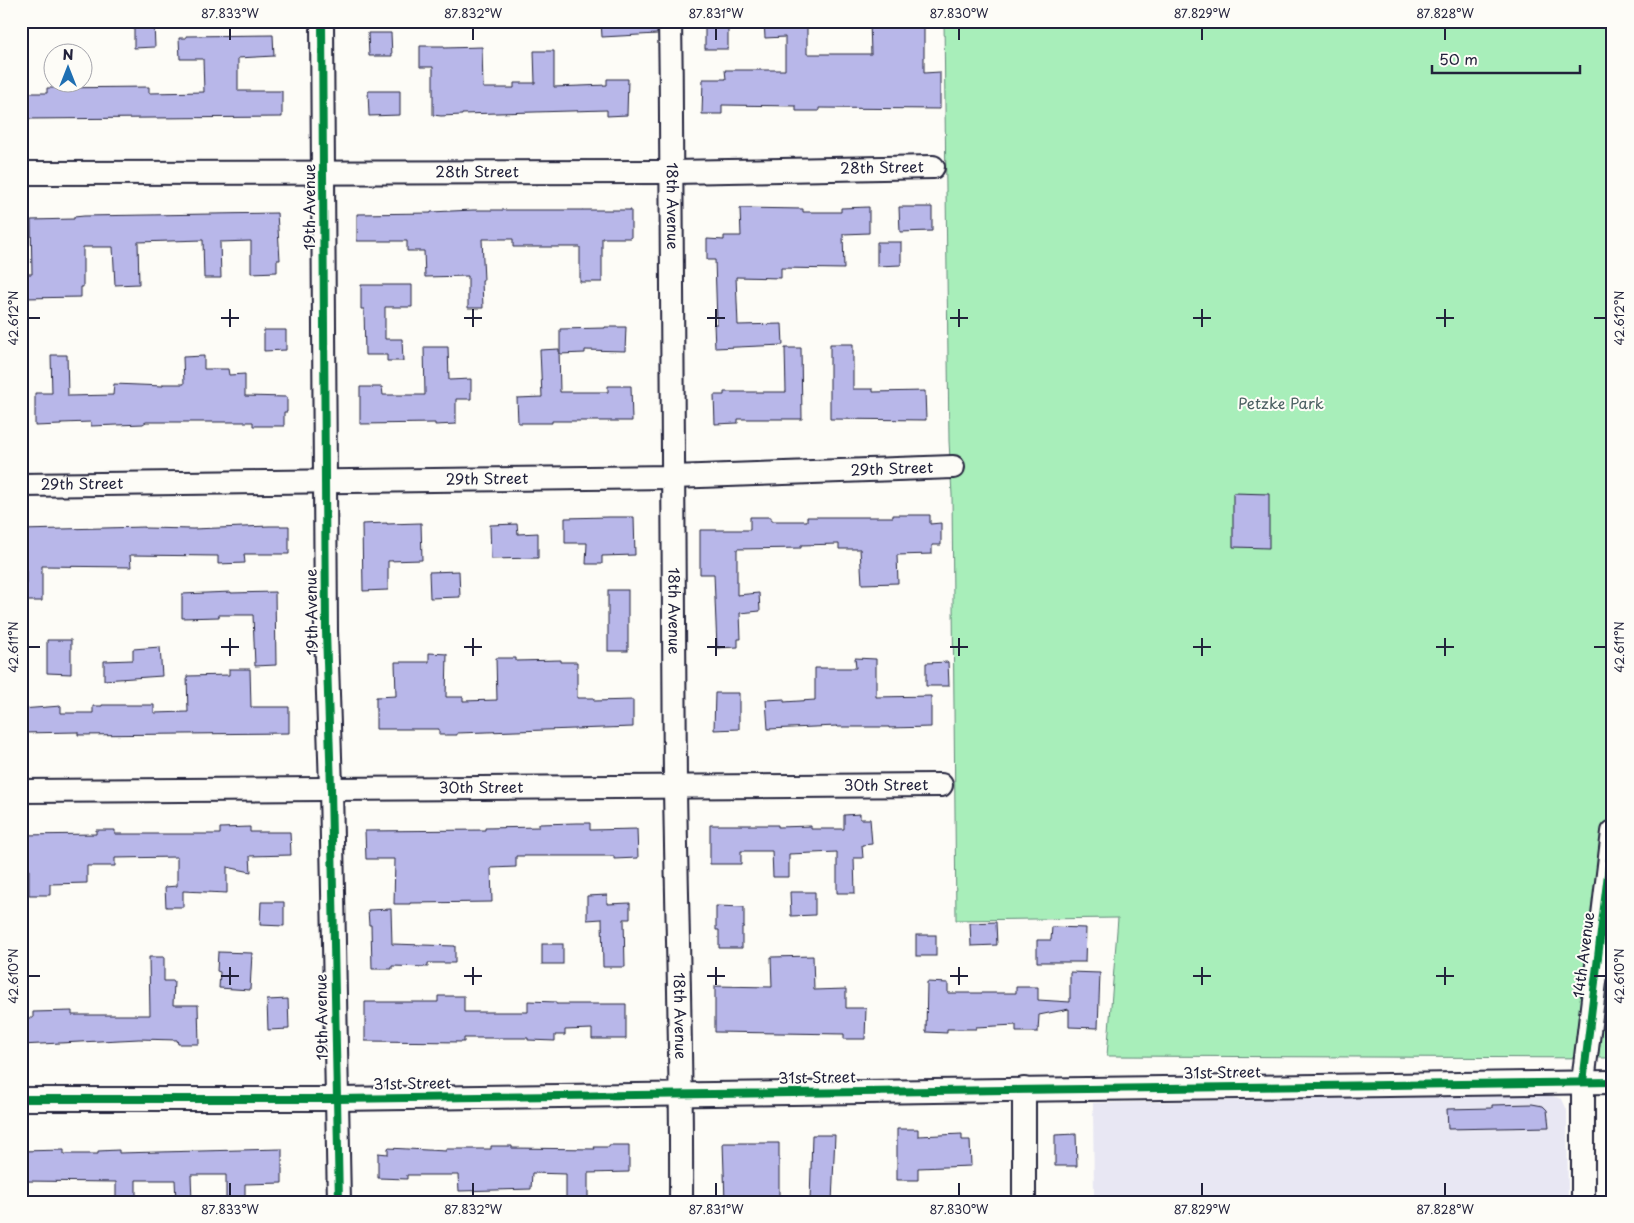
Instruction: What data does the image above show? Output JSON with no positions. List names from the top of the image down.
{
  "streets": {
    "street": [
      "28th Street",
      "19th Avenue",
      "18th Avenue",
      "29th Street",
      "30th Street",
      "14th Avenue",
      "31st Street"
    ]
  },
  "crossings": [
    ["28th Street", "19th Avenue"],
    ["28th Street", "18th Avenue"],
    ["19th Avenue", "29th Street"],
    ["19th Avenue", "30th Street"],
    ["19th Avenue", "31st Street"],
    ["18th Avenue", "29th Street"],
    ["18th Avenue", "30th Street"],
    ["18th Avenue", "31st Street"],
    ["14th Avenue", "31st Street"]
  ],
  "parks": ["Petzke Park"],
  "scale_bar": "50 m",
  "north": "top",
  "coordinates": [
    "87.833°W",
    "87.832°W",
    "87.831°W",
    "87.830°W",
    "87.829°W",
    "87.828°W",
    "42.612°N",
    "42.611°N",
    "42.610°N"
  ]
}
